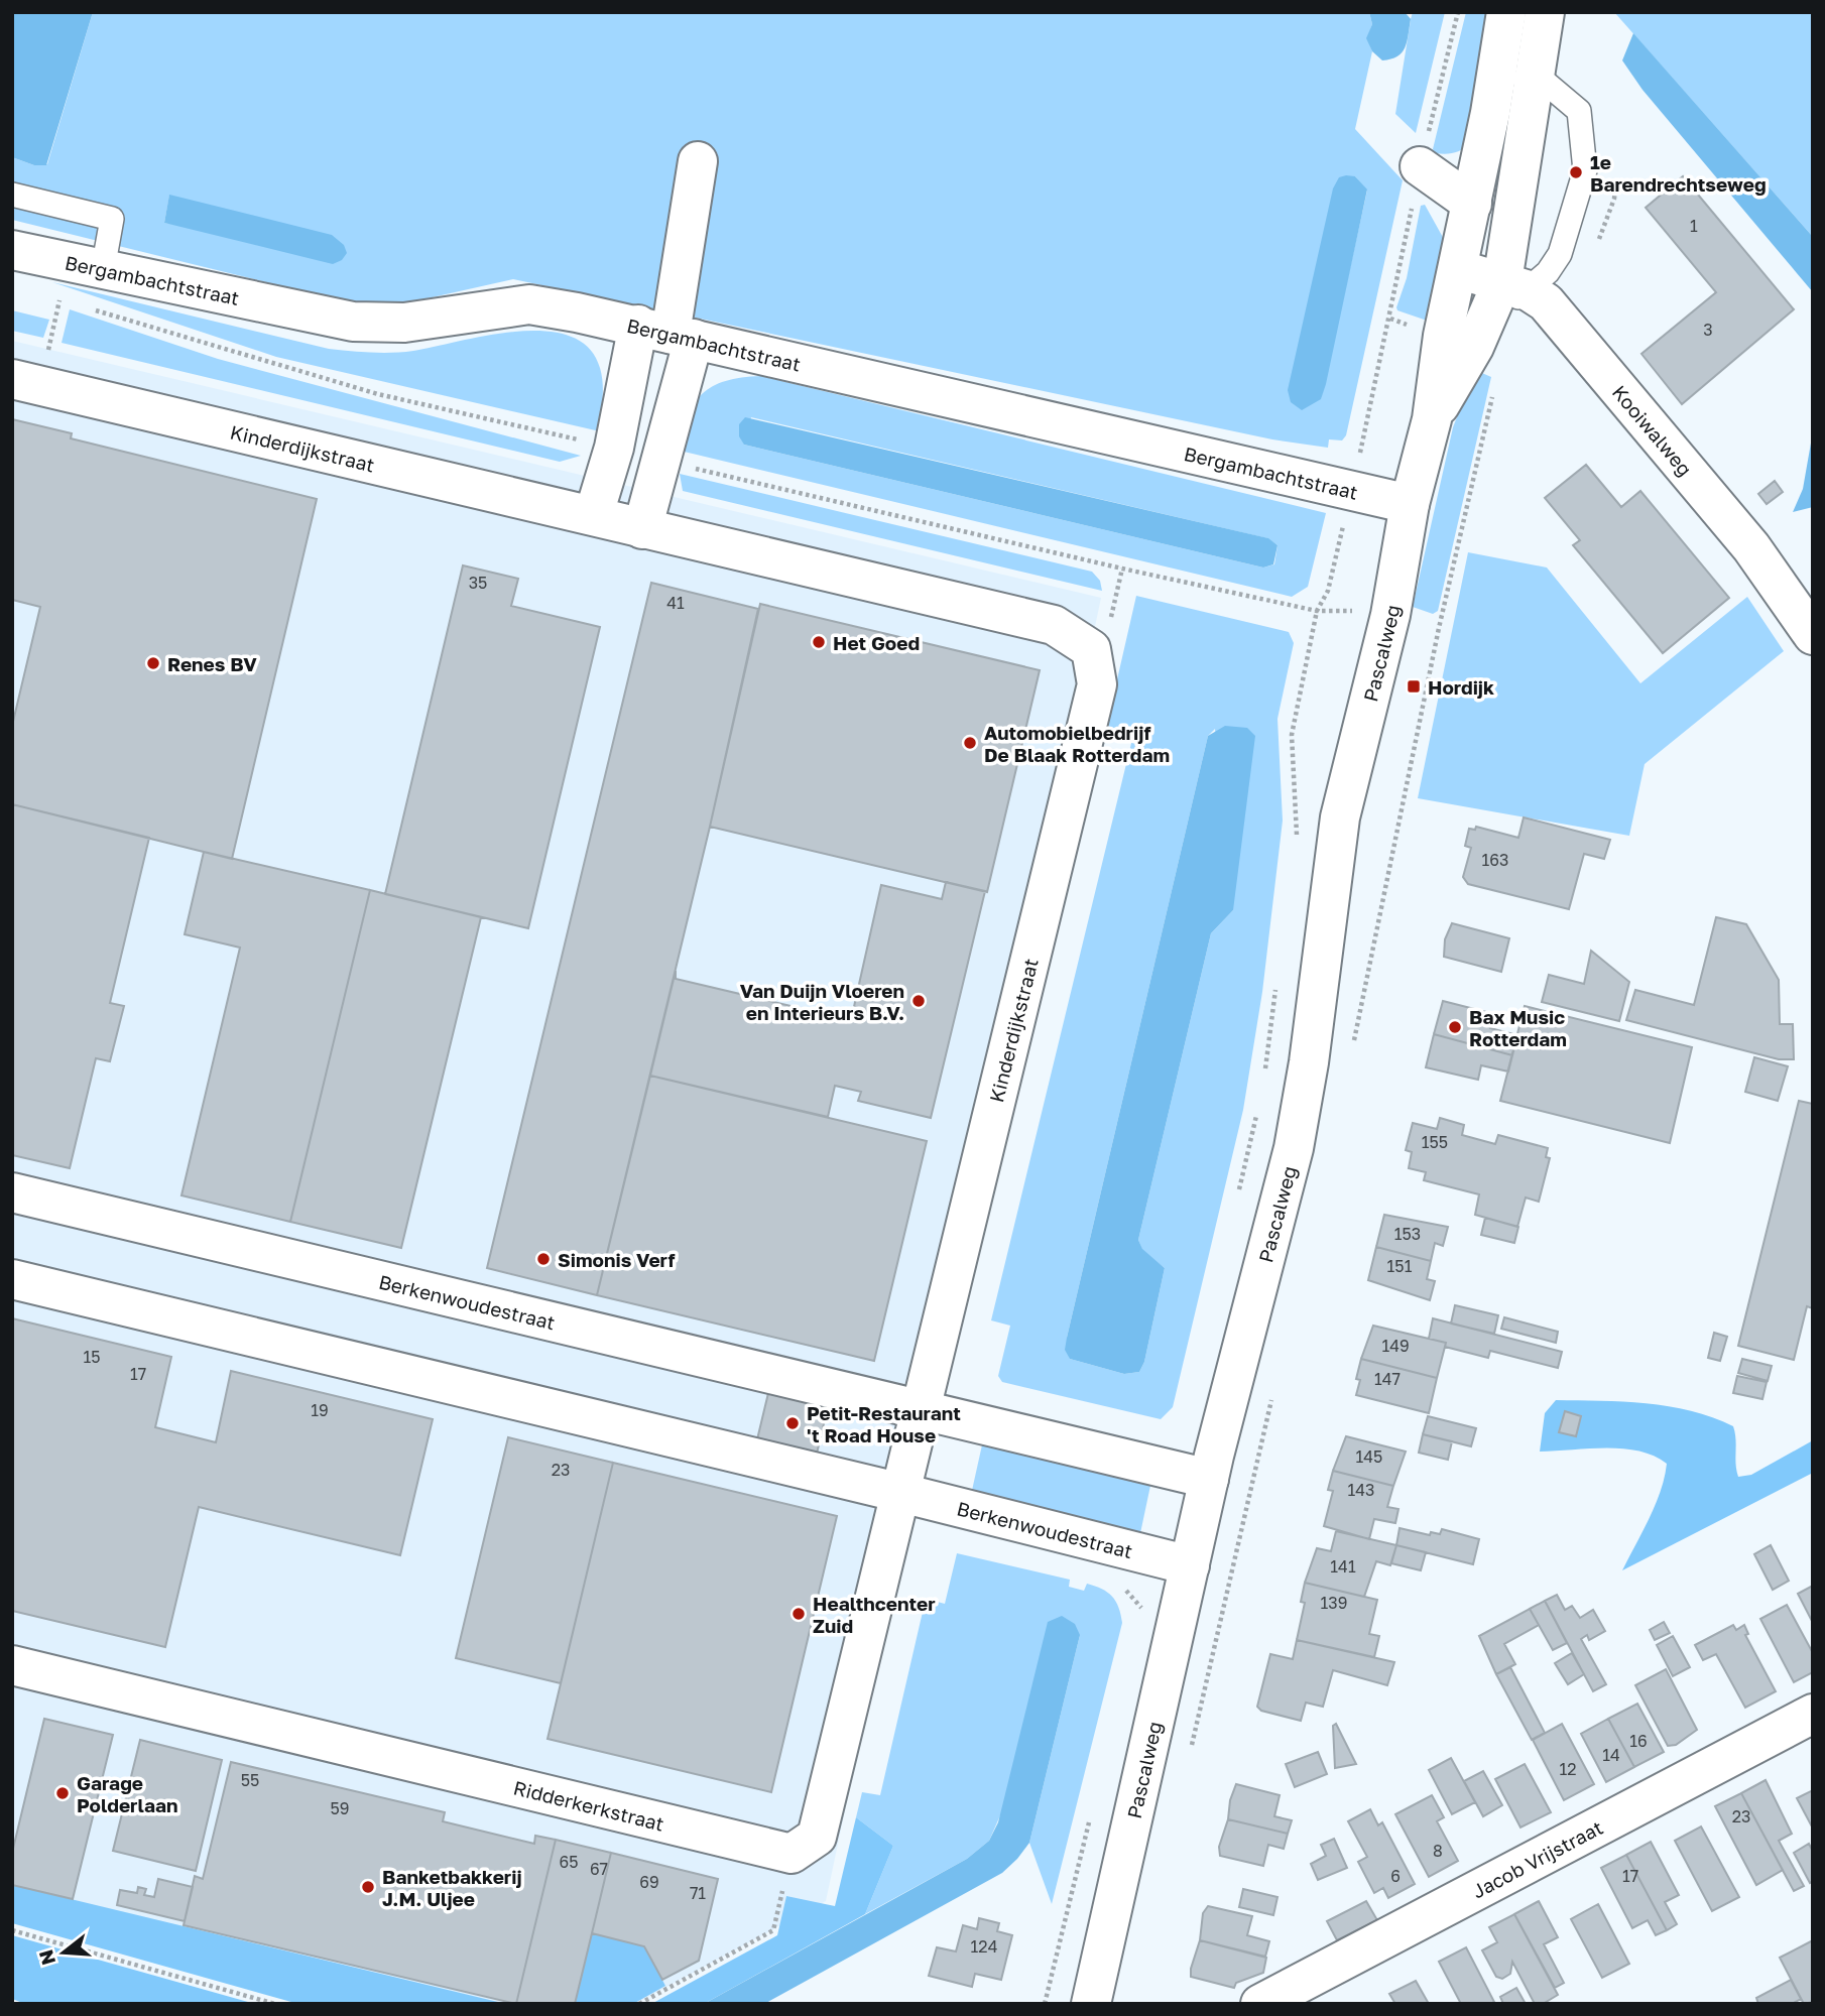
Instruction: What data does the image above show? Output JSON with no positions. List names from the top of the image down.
{
  "streets": {
    "street": [
      "Bergambachtstraat",
      "Kooiwalweg",
      "Kinderdijkstraat",
      "Pascalweg",
      "Berkenwoudestraat",
      "Ridderkerkstraat",
      "Jacob Vrijstraat"
    ]
  },
  "crossings": [
    ["Bergambachtstraat", "Pascalweg"],
    ["Kooiwalweg", "Pascalweg"],
    ["Kinderdijkstraat", "Berkenwoudestraat"],
    ["Pascalweg", "Berkenwoudestraat"]
  ],
  "places": {
    "other": [
      "1e Barendrechtseweg",
      "Het Goed",
      "Renes BV",
      "Automobielbedrijf De Blaak Rotterdam",
      "Van Duijn Vloeren en Interieurs B.V.",
      "Bax Music Rotterdam",
      "Simonis Verf",
      "Petit-Restaurant 't Road House",
      "Healthcenter Zuid",
      "Garage Polderlaan",
      "Banketbakkerij J.M. Uljee"
    ],
    "transit": ["Hordijk"]
  },
  "house_numbers": [
    "1",
    "3",
    "35",
    "41",
    "163",
    "155",
    "153",
    "151",
    "149",
    "15",
    "17",
    "147",
    "19",
    "145",
    "23",
    "143",
    "141",
    "139",
    "16",
    "14",
    "12",
    "55",
    "59",
    "23",
    "8",
    "65",
    "67",
    "6",
    "17",
    "69",
    "71",
    "124"
  ],
  "north": "left"
}
